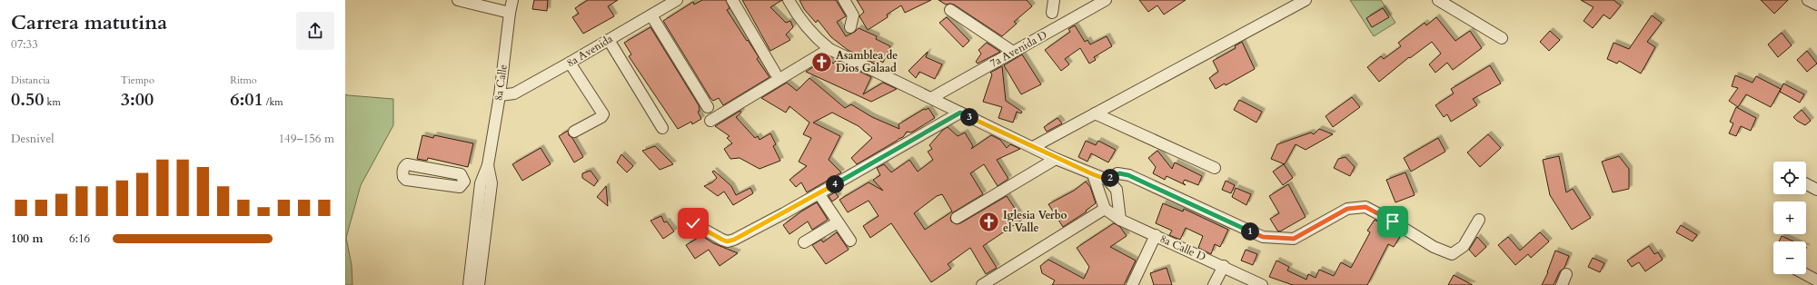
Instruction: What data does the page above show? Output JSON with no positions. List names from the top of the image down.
{
  "streets": {
    "street": [
      "7a Avenida D",
      "8a Avenida",
      "8a Calle",
      "8a Calle D"
    ]
  },
  "crossings": [
    ["8a Avenida", "8a Calle"]
  ],
  "places": {
    "church": ["Asamblea de Dios Galaad", "Iglesia Verbo el Valle"]
  },
  "page": {
    "heading": ["Carrera matutina", "07:33"],
    "stats": [
      ["Distancia", "0.50 km"],
      ["Tiempo", "3:00"],
      ["Ritmo", "6:01 /km"]
    ],
    "pins": [
      "3",
      "2",
      "4",
      "1"
    ],
    "chart": ["Desnivel", "149–156 m"],
    "map_buttons": ["+", "−"],
    "list": [
      {
        "name": "100 m",
        "note": "6:16"
      }
    ]
  }
}
